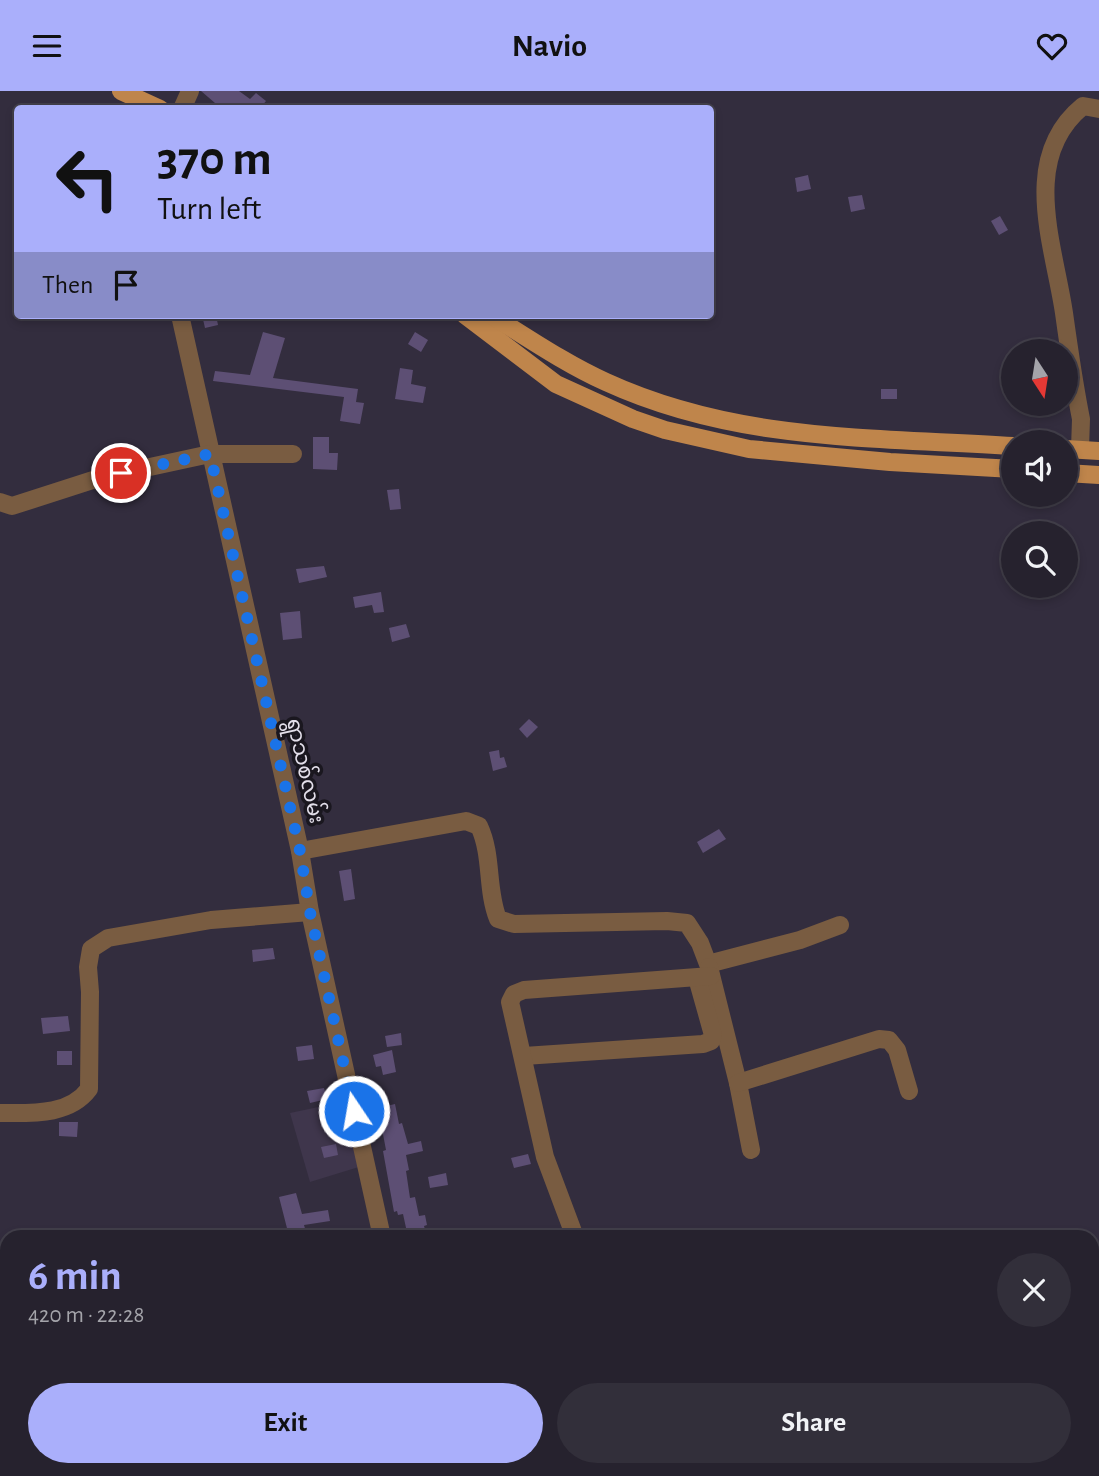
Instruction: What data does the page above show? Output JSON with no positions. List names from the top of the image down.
{
  "streets": {
    "street": ["ရွာသစ်လမ်း"]
  },
  "north": "bottom",
  "page": {
    "header": "Navio",
    "turn": ["370 m", "Turn left"],
    "then": "Then",
    "heading": ["6 min", "420 m · 22:28"],
    "buttons": ["Exit", "Share"]
  }
}
